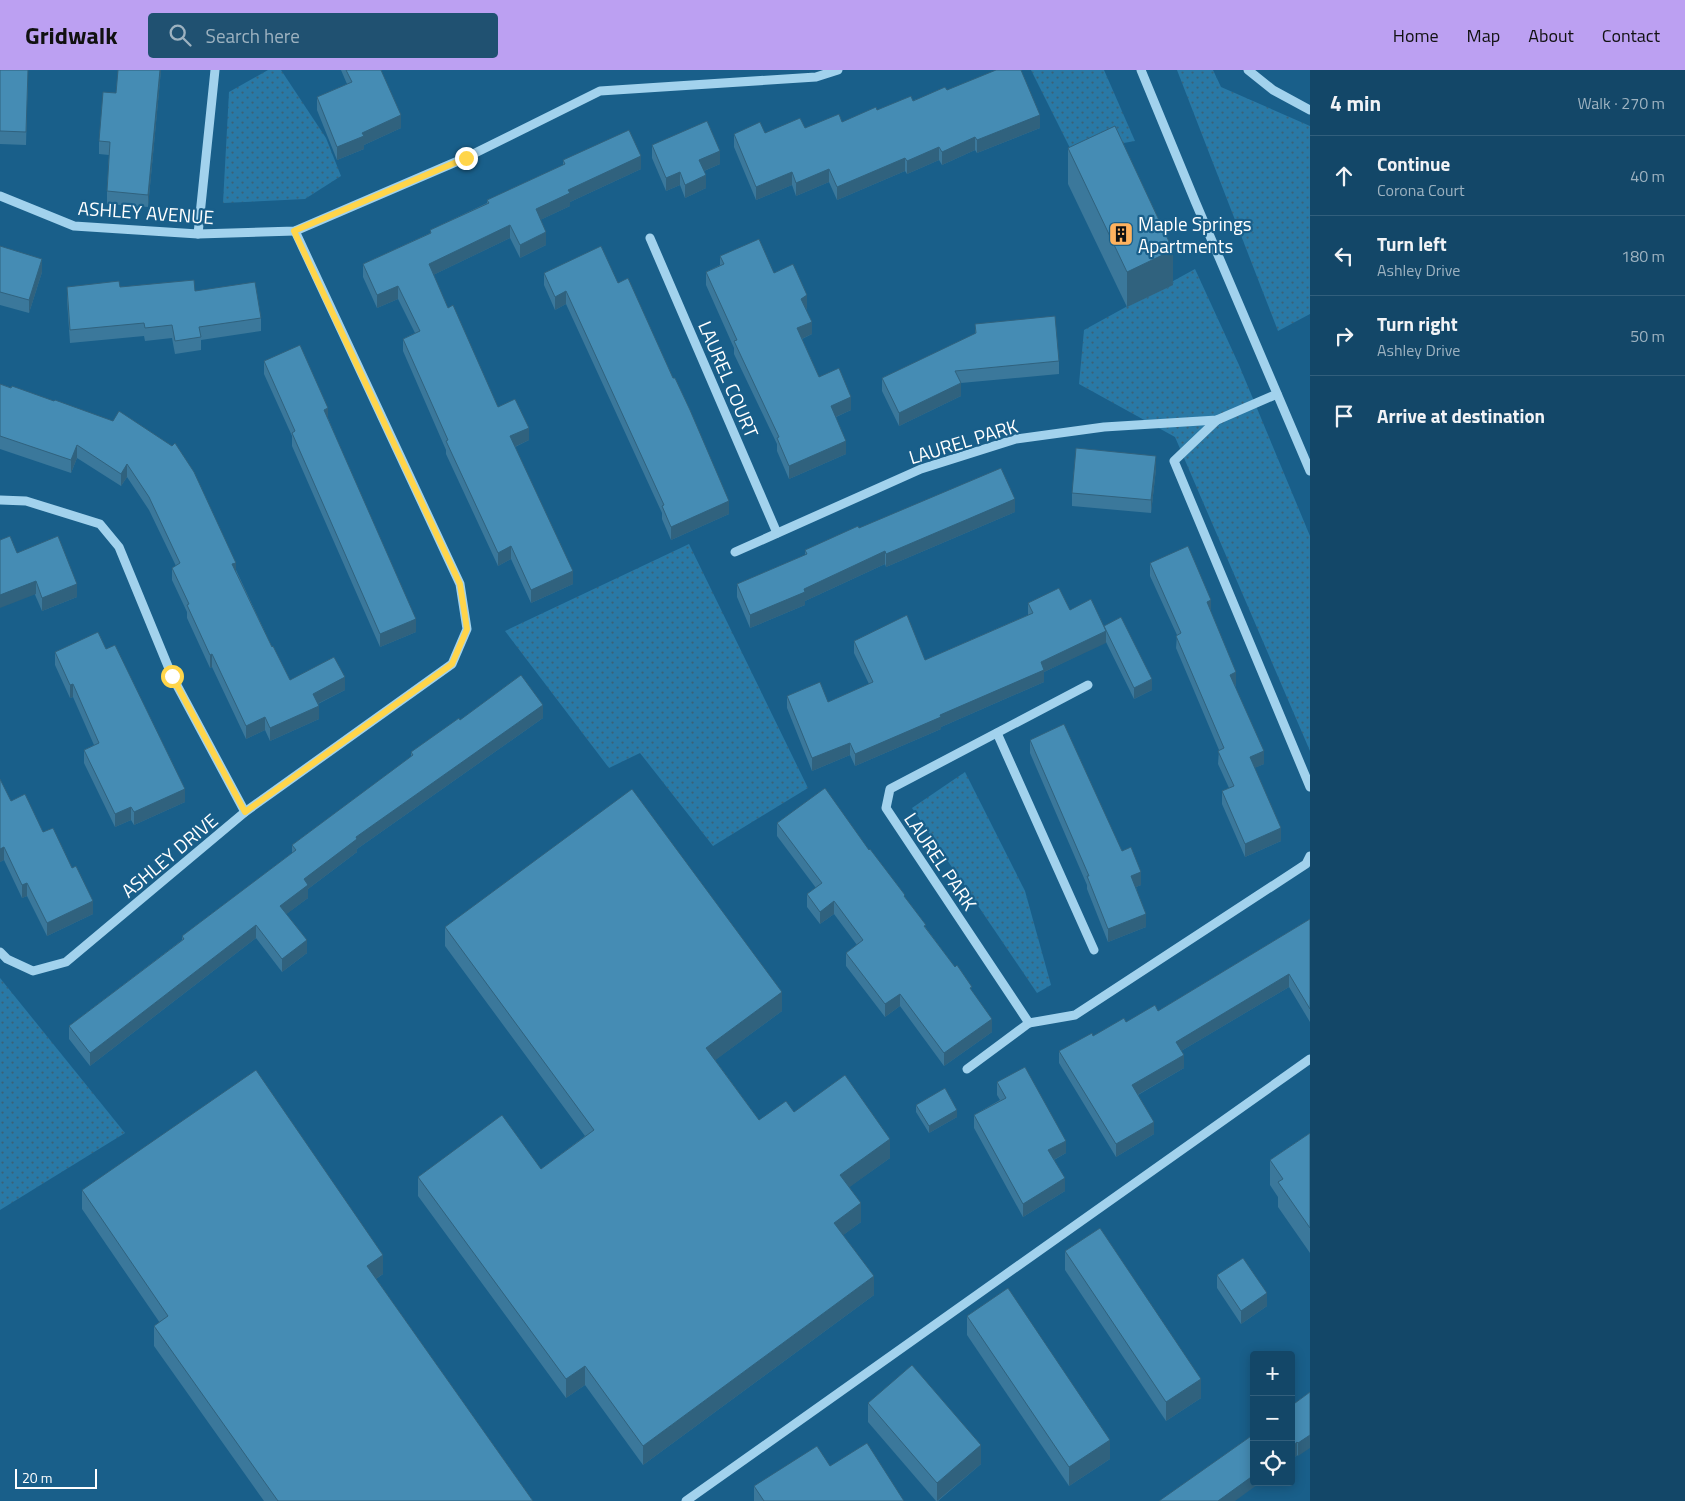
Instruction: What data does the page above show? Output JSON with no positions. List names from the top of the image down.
{
  "streets": {
    "street": [
      "ASHLEY AVENUE",
      "LAUREL COURT",
      "LAUREL PARK",
      "ASHLEY DRIVE"
    ]
  },
  "crossings": [
    ["ASHLEY AVENUE", "ASHLEY DRIVE"],
    ["LAUREL COURT", "LAUREL PARK"]
  ],
  "places": {
    "building": ["Maple Springs Apartments"]
  },
  "scale_bar": "20 m",
  "page": {
    "header": "Gridwalk",
    "search": "Search here",
    "nav": [
      "Home",
      "Map",
      "About",
      "Contact"
    ],
    "heading": ["4 min", "Walk · 270 m"],
    "list": [
      ["Continue", "Corona Court", "40 m"],
      ["Turn left", "Ashley Drive", "180 m"],
      ["Turn right", "Ashley Drive", "50 m"],
      "Arrive at destination"
    ],
    "map_buttons": ["+", "−"],
    "scale": "20 m"
  }
}
